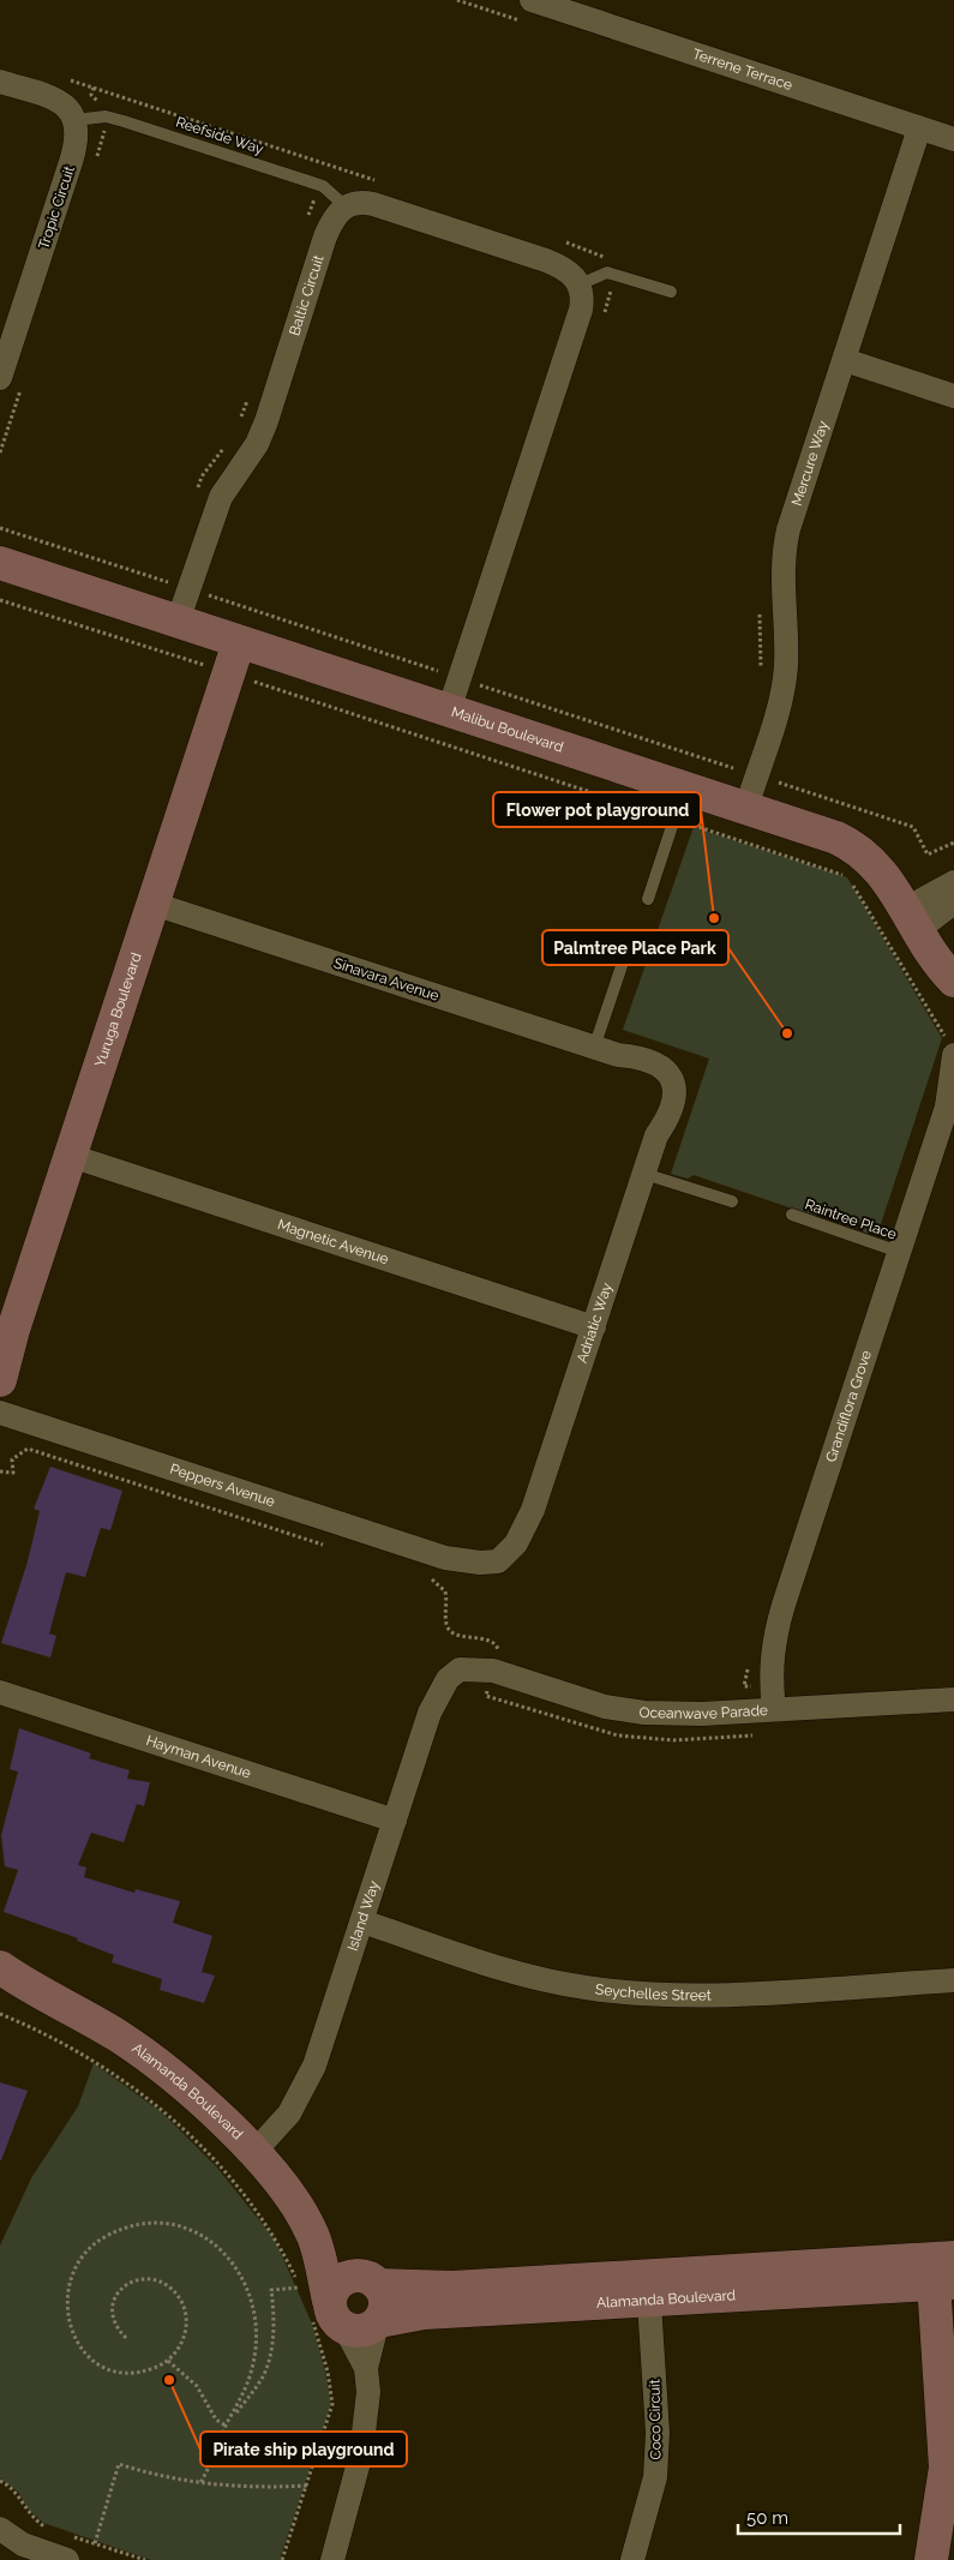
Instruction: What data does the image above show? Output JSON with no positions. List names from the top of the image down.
{
  "streets": {
    "street": [
      "Terrene Terrace",
      "Tropic Circuit",
      "Baltic Circuit",
      "Mercure Way",
      "Malibu Boulevard",
      "Sinavara Avenue",
      "Yuruga Boulevard",
      "Magnetic Avenue",
      "Adriatic Way",
      "Grandiflora Grove",
      "Peppers Avenue",
      "Oceanwave Parade",
      "Hayman Avenue",
      "Island Way",
      "Seychelles Street",
      "Alamanda Boulevard",
      "Coco Circuit"
    ],
    "lane": ["Reefside Way", "Raintree Place"]
  },
  "crossings": [
    ["Terrene Terrace", "Mercure Way"],
    ["Reefside Way", "Tropic Circuit"],
    ["Reefside Way", "Baltic Circuit"],
    ["Baltic Circuit", "Malibu Boulevard"],
    ["Mercure Way", "Malibu Boulevard"],
    ["Malibu Boulevard", "Yuruga Boulevard"],
    ["Sinavara Avenue", "Yuruga Boulevard"],
    ["Sinavara Avenue", "Adriatic Way"],
    ["Yuruga Boulevard", "Magnetic Avenue"],
    ["Raintree Place", "Grandiflora Grove"],
    ["Magnetic Avenue", "Adriatic Way"],
    ["Adriatic Way", "Peppers Avenue"],
    ["Grandiflora Grove", "Oceanwave Parade"],
    ["Oceanwave Parade", "Island Way"],
    ["Hayman Avenue", "Island Way"],
    ["Island Way", "Seychelles Street"],
    ["Island Way", "Alamanda Boulevard"],
    ["Alamanda Boulevard", "Coco Circuit"]
  ],
  "places": ["Flower pot playground", "Palmtree Place Park", "Pirate ship playground"],
  "scale_bar": "50 m"
}
